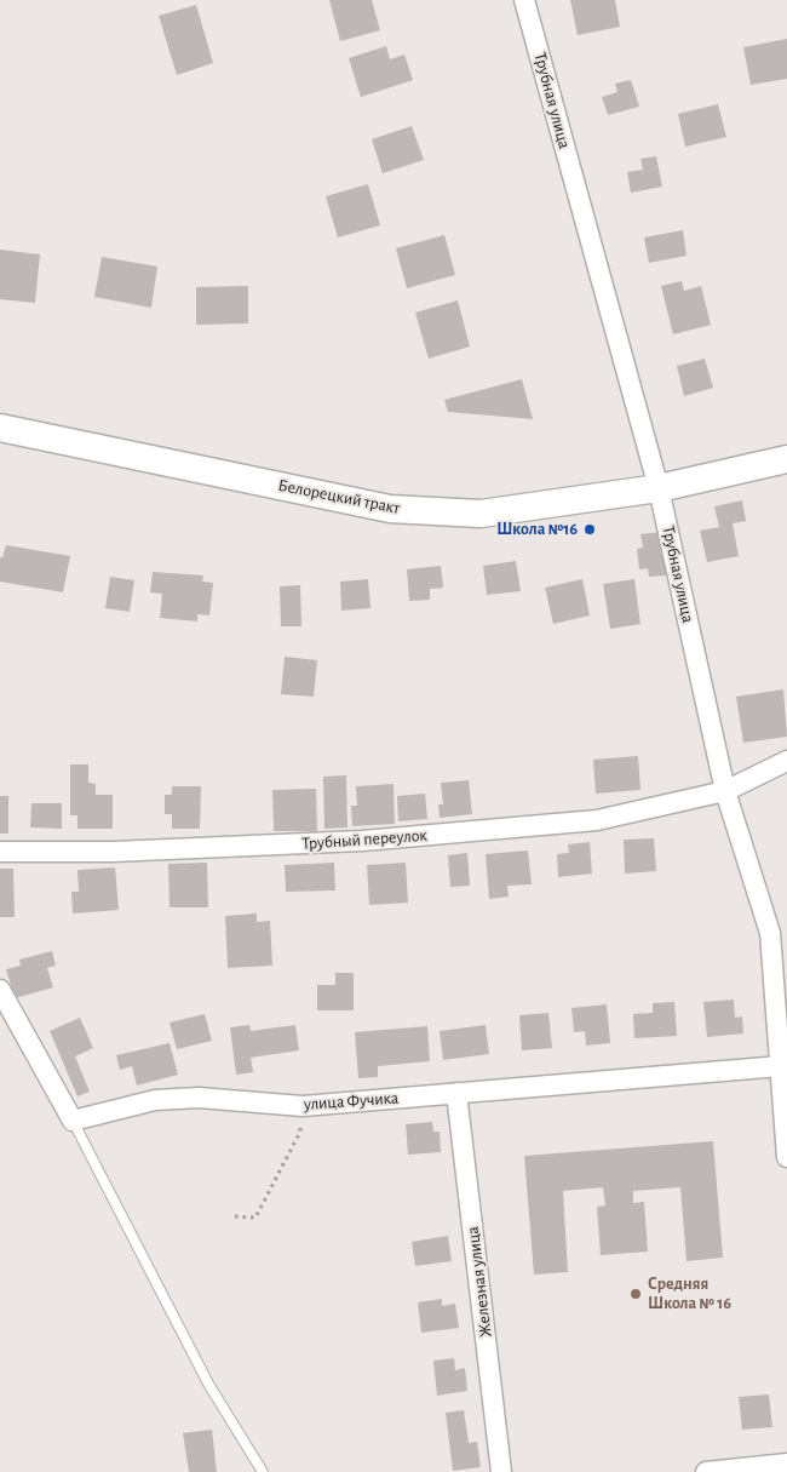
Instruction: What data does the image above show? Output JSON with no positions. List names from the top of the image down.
{
  "streets": {
    "street": [
      "Трубная улица",
      "Белорецкий тракт",
      "Трубный переулок",
      "улица Фучика",
      "Железная улица"
    ]
  },
  "crossings": [
    ["Трубная улица", "Белорецкий тракт"],
    ["Трубная улица", "Трубный переулок"],
    ["Трубная улица", "улица Фучика"],
    ["улица Фучика", "Железная улица"]
  ],
  "places": ["Школа №16", "Средняя Школа № 16"]
}
